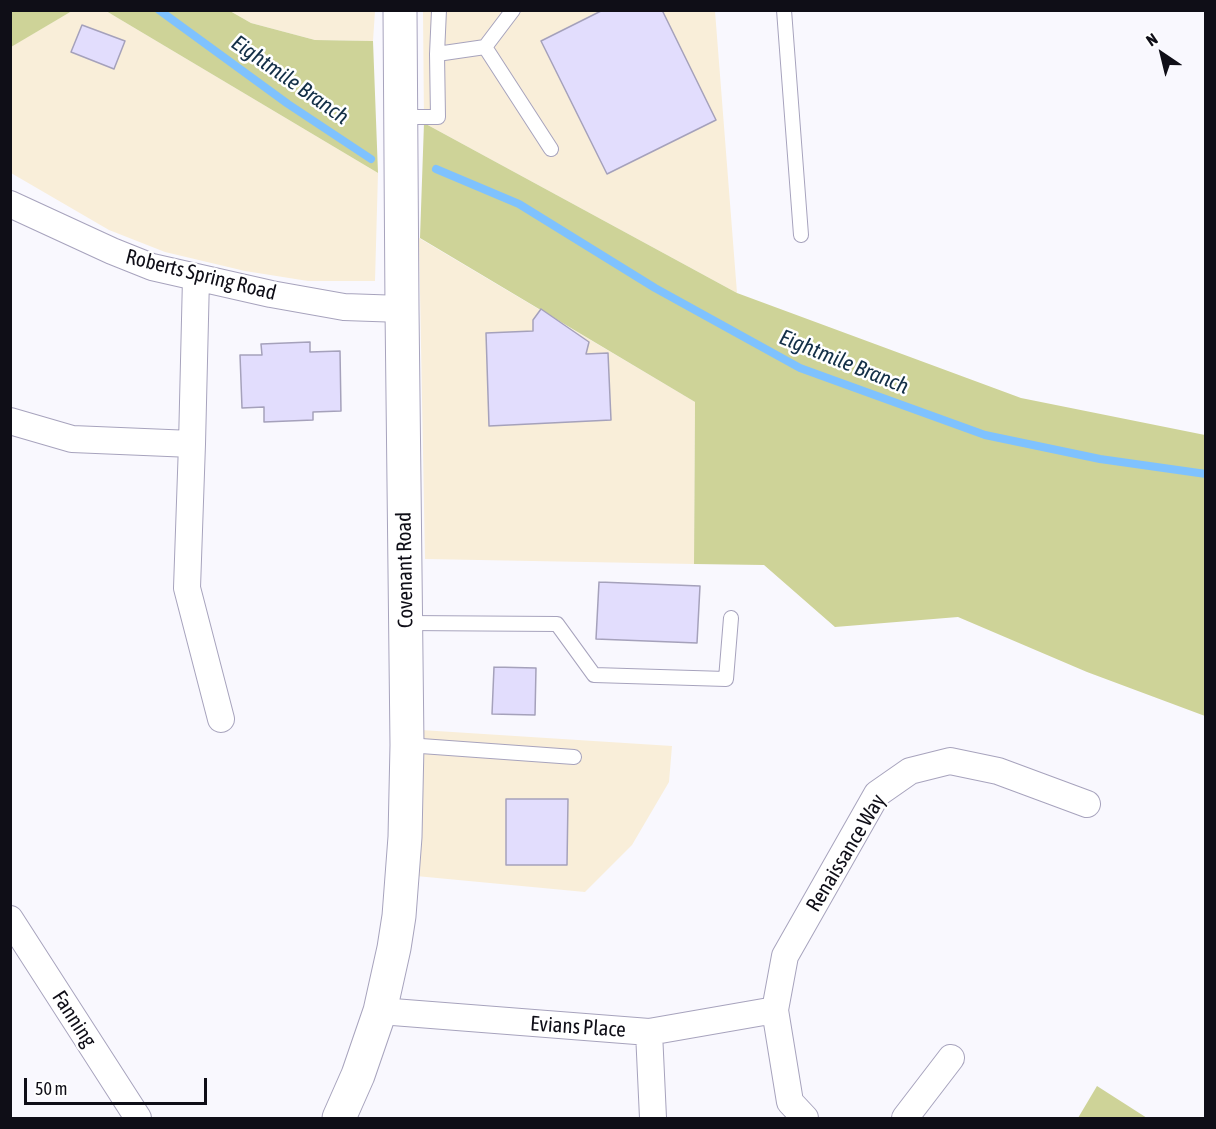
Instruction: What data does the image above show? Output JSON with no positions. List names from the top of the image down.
{
  "streets": {
    "street": [
      "Roberts Spring Road",
      "Covenant Road",
      "Renaissance Way",
      "Fanning",
      "Evians Place"
    ]
  },
  "crossings": [
    ["Roberts Spring Road", "Covenant Road"],
    ["Covenant Road", "Evians Place"],
    ["Renaissance Way", "Evians Place"]
  ],
  "water": ["Eightmile Branch"],
  "scale_bar": "50 m",
  "north": "top left"
}
